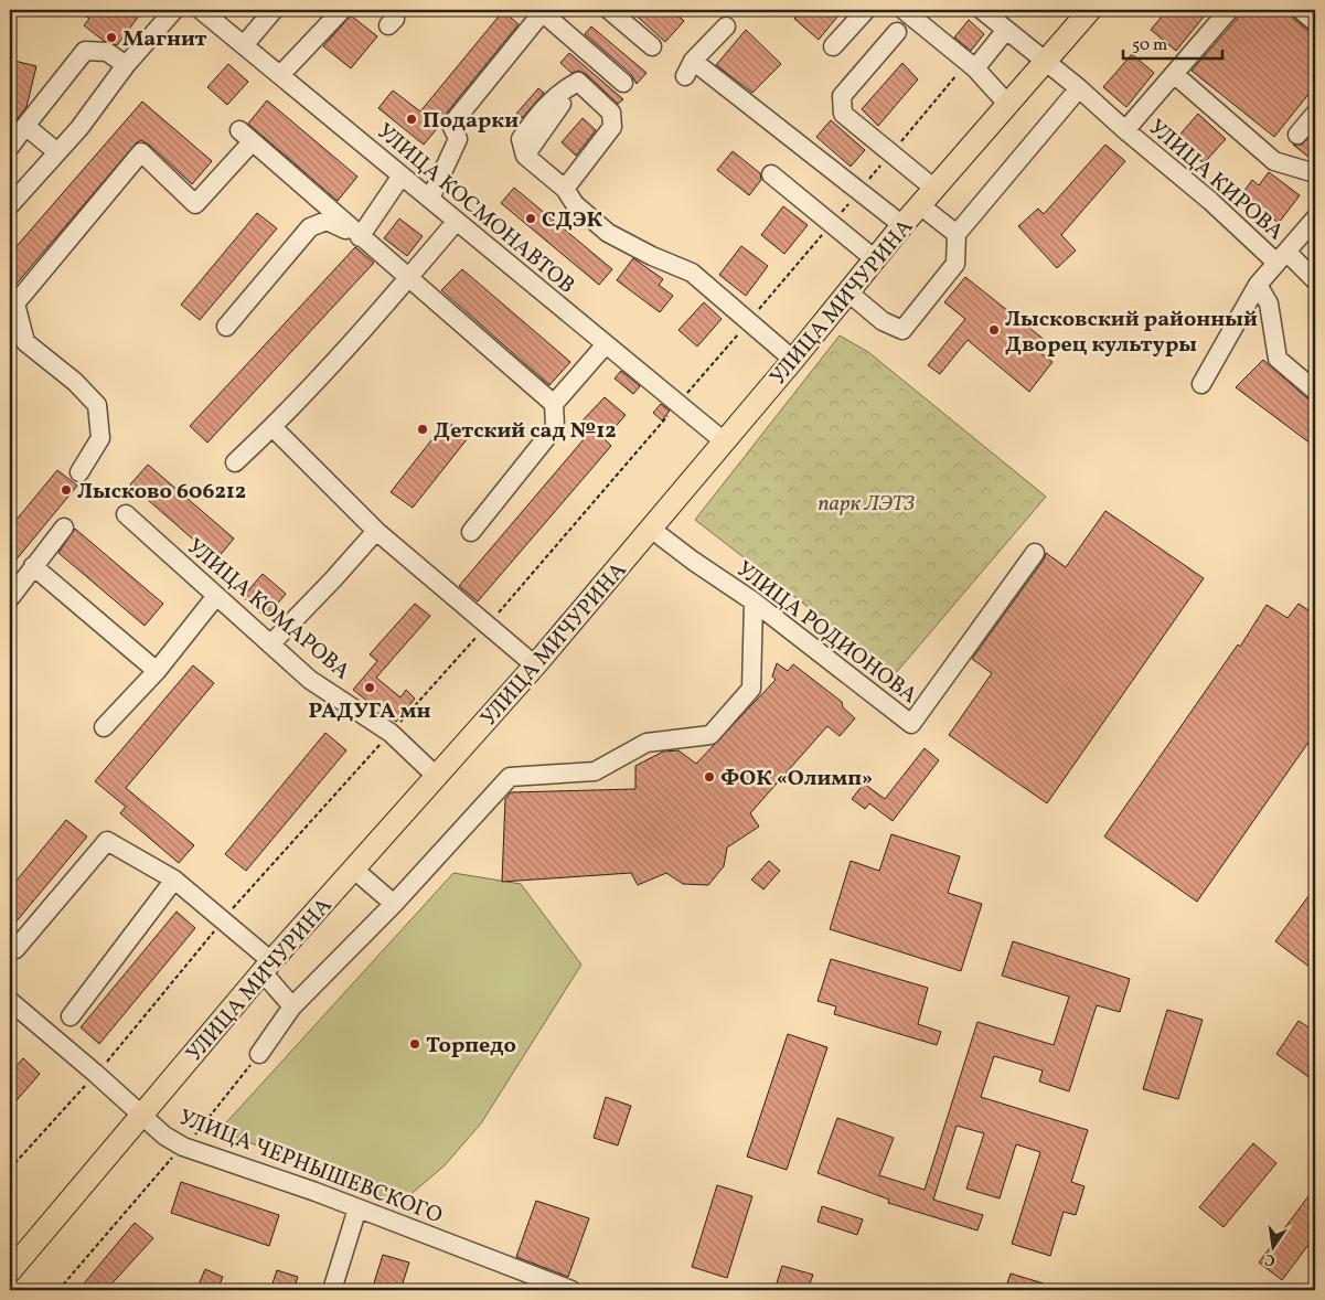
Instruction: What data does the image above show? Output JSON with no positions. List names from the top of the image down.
{
  "streets": {
    "main road": ["УЛИЦА МИЧУРИНА"],
    "street": [
      "УЛИЦА КИРОВА",
      "УЛИЦА КОСМОНАВТОВ",
      "УЛИЦА КОМАРОВА",
      "УЛИЦА РОДИОНОВА",
      "УЛИЦА ЧЕРНЫШЕВСКОГО"
    ]
  },
  "crossings": [
    ["УЛИЦА КИРОВА", "УЛИЦА МИЧУРИНА"],
    ["УЛИЦА КОСМОНАВТОВ", "УЛИЦА МИЧУРИНА"],
    ["УЛИЦА МИЧУРИНА", "УЛИЦА КОМАРОВА"],
    ["УЛИЦА МИЧУРИНА", "УЛИЦА РОДИОНОВА"],
    ["УЛИЦА МИЧУРИНА", "УЛИЦА ЧЕРНЫШЕВСКОГО"]
  ],
  "parks": ["парк ЛЭТЗ"],
  "places": [
    "Магнит",
    "Подарки",
    "СДЭК",
    "Лысковский районный Дворец культуры",
    "Детский сад №12",
    "Лысково 606212",
    "РАДУГА мн",
    "ФОК «Олимп»",
    "Торпедо"
  ],
  "scale_bar": "50 m",
  "north": "bottom"
}
